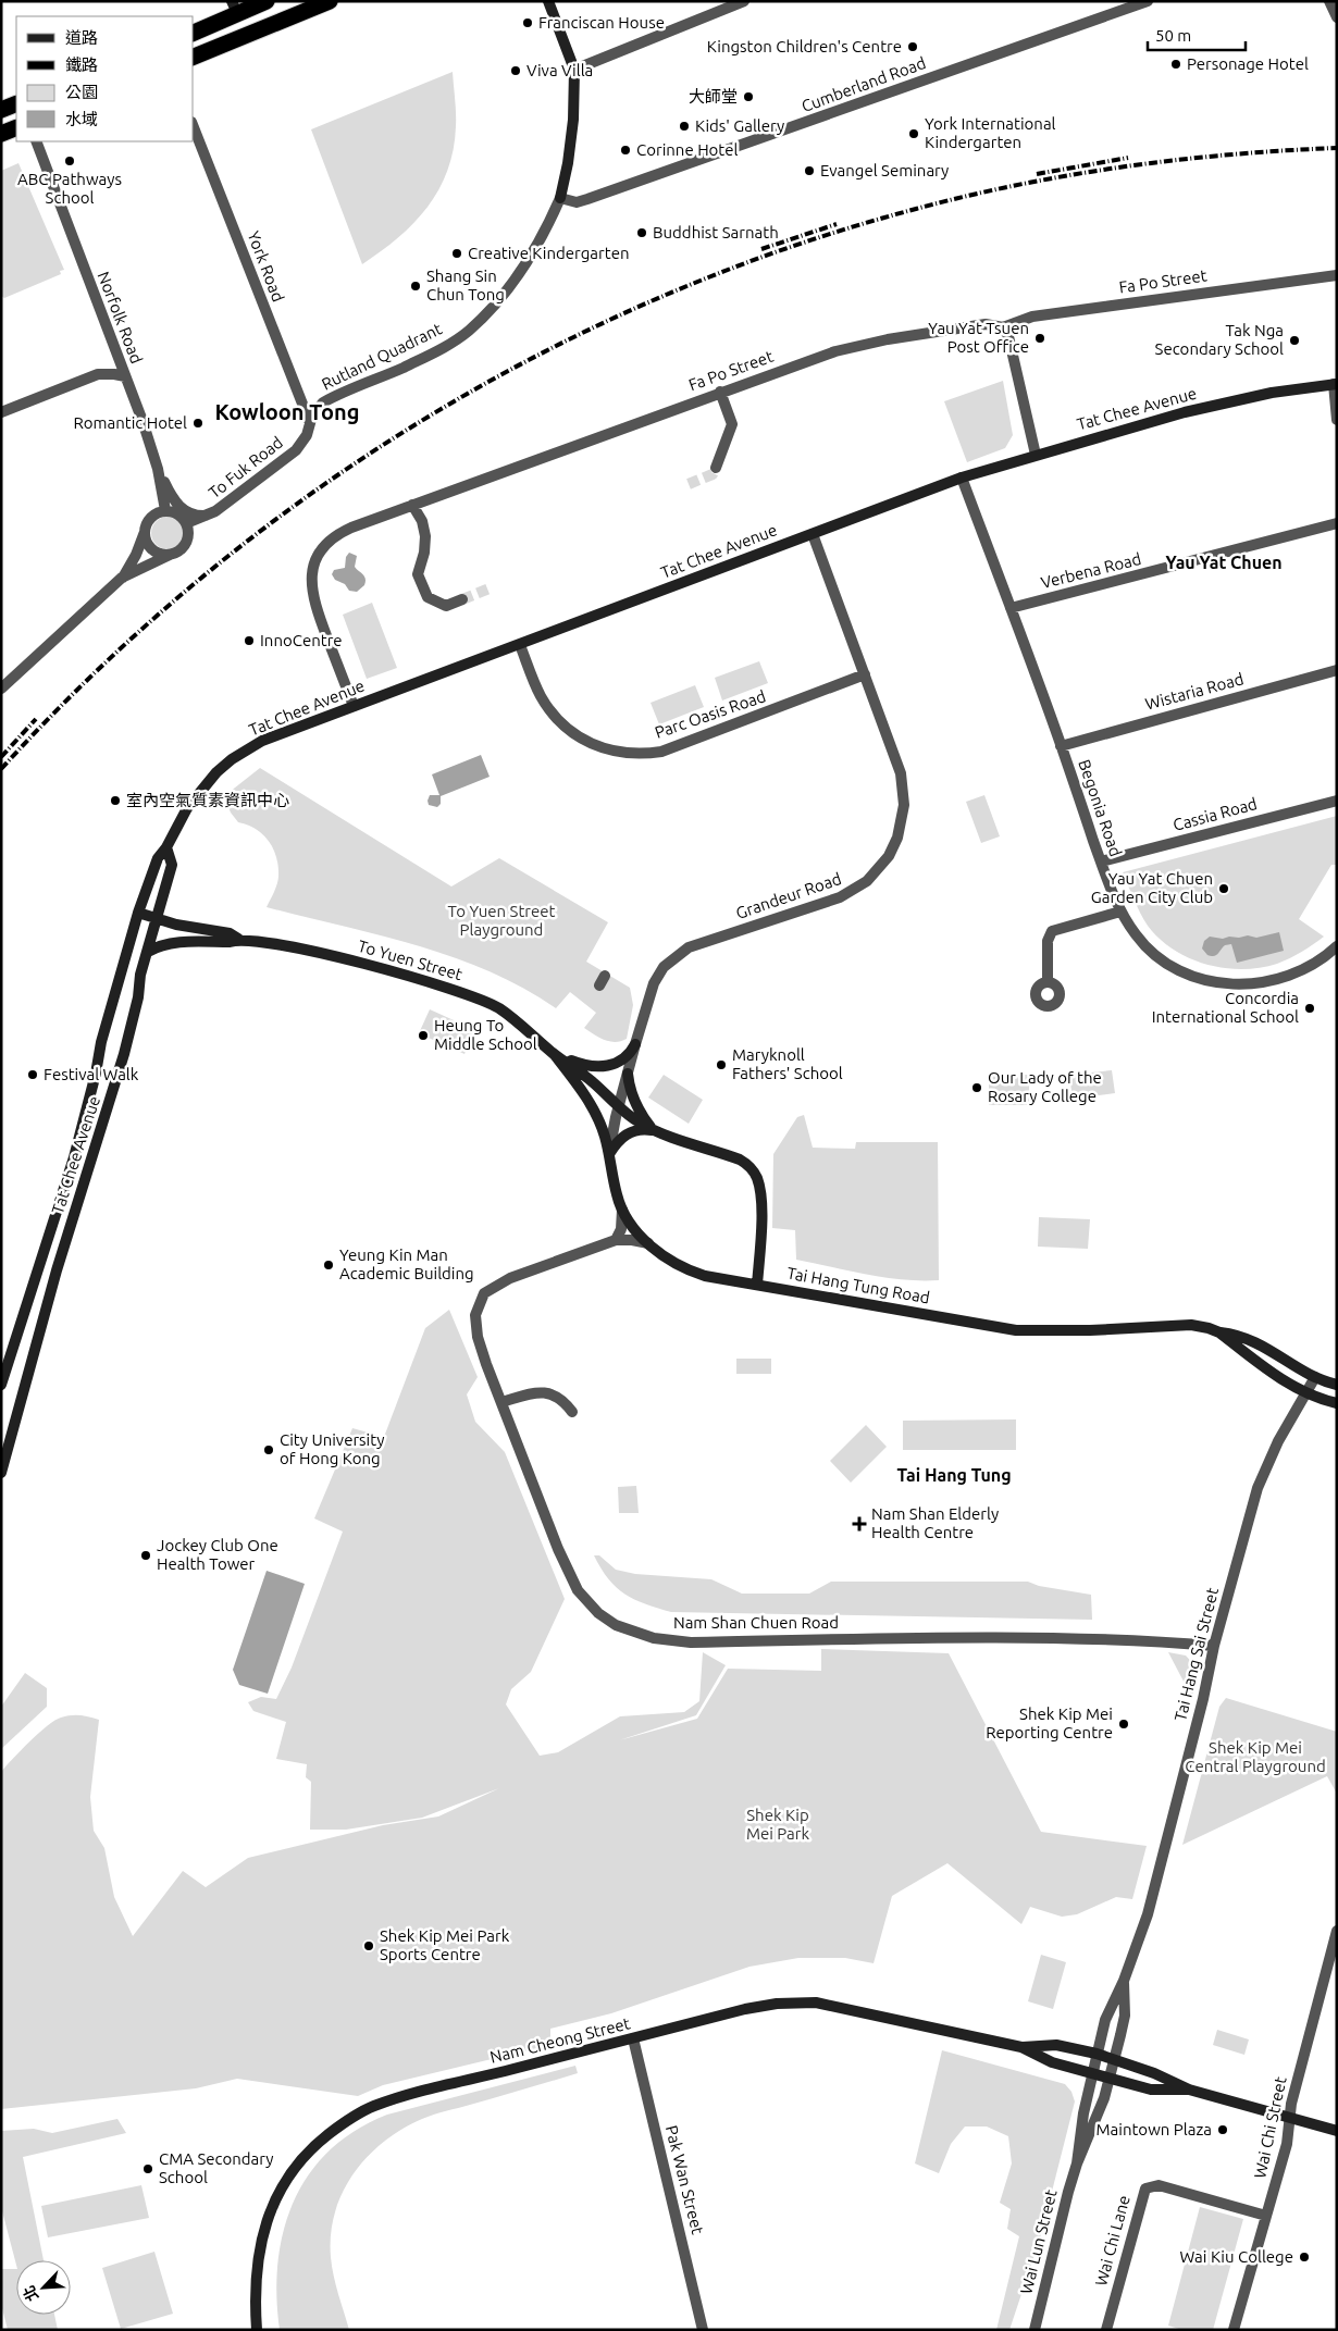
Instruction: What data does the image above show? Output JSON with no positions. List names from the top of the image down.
{
  "streets": {
    "main road": [
      "Rutland Quadrant",
      "Tat Chee Avenue",
      "To Yuen Street",
      "Tai Hang Tung Road",
      "Nam Cheong Street"
    ],
    "street": [
      "Cumberland Road",
      "York Road",
      "Fa Po Street",
      "Norfolk Road",
      "To Fuk Road",
      "Verbena Road",
      "Wistaria Road",
      "Parc Oasis Road",
      "Begonia Road",
      "Cassia Road",
      "Grandeur Road",
      "Nam Shan Chuen Road",
      "Tai Hang Sai Street",
      "Wai Chi Street",
      "Pak Wan Street",
      "Wai Chi Lane",
      "Wai Lun Street"
    ]
  },
  "crossings": [
    ["Cumberland Road", "Rutland Quadrant"],
    ["York Road", "Rutland Quadrant"],
    ["York Road", "To Fuk Road"],
    ["Fa Po Street", "Tat Chee Avenue"],
    ["Norfolk Road", "To Fuk Road"],
    ["Rutland Quadrant", "To Fuk Road"],
    ["Tat Chee Avenue", "Parc Oasis Road"],
    ["Tat Chee Avenue", "Begonia Road"],
    ["Tat Chee Avenue", "Grandeur Road"],
    ["Tat Chee Avenue", "To Yuen Street"],
    ["Verbena Road", "Begonia Road"],
    ["Wistaria Road", "Begonia Road"],
    ["Parc Oasis Road", "Grandeur Road"],
    ["Begonia Road", "Cassia Road"],
    ["Grandeur Road", "To Yuen Street"],
    ["Grandeur Road", "Tai Hang Tung Road"],
    ["To Yuen Street", "Tai Hang Tung Road"],
    ["Tai Hang Tung Road", "Tai Hang Sai Street"],
    ["Nam Shan Chuen Road", "Tai Hang Sai Street"],
    ["Tai Hang Sai Street", "Nam Cheong Street"],
    ["Tai Hang Sai Street", "Wai Lun Street"],
    ["Nam Cheong Street", "Wai Chi Street"],
    ["Nam Cheong Street", "Pak Wan Street"],
    ["Nam Cheong Street", "Wai Lun Street"],
    ["Wai Chi Street", "Wai Chi Lane"]
  ],
  "districts": ["Kowloon Tong", "Yau Yat Chuen", "Tai Hang Tung"],
  "parks": ["To Yuen Street Playground", "Shek Kip Mei Central Playground", "Shek Kip Mei Park"],
  "places": {
    "other": [
      "Franciscan House",
      "Kingston Children's Centre",
      "Personage Hotel",
      "Viva Villa",
      "大師堂",
      "Kids' Gallery",
      "York International Kindergarten",
      "Corinne Hotel",
      "ABC Pathways School",
      "Evangel Seminary",
      "Buddhist Sarnath",
      "Creative Kindergarten",
      "Shang Sin Chun Tong",
      "Yau Yat Tsuen Post Office",
      "Tak Nga Secondary School",
      "Romantic Hotel",
      "InnoCentre",
      "室內空氣質素資訊中心",
      "Yau Yat Chuen Garden City Club",
      "Concordia International School",
      "Heung To Middle School",
      "Maryknoll Fathers' School",
      "Festival Walk",
      "Our Lady of the Rosary College",
      "Yeung Kin Man Academic Building",
      "City University of Hong Kong",
      "Jockey Club One Health Tower",
      "Shek Kip Mei Reporting Centre",
      "Shek Kip Mei Park Sports Centre",
      "Maintown Plaza",
      "CMA Secondary School",
      "Wai Kiu College"
    ],
    "health": ["Nam Shan Elderly Health Centre"]
  },
  "legend": [
    "道路",
    "鐵路",
    "公園",
    "水域"
  ],
  "scale_bar": "50 m",
  "north": "bottom left"
}
